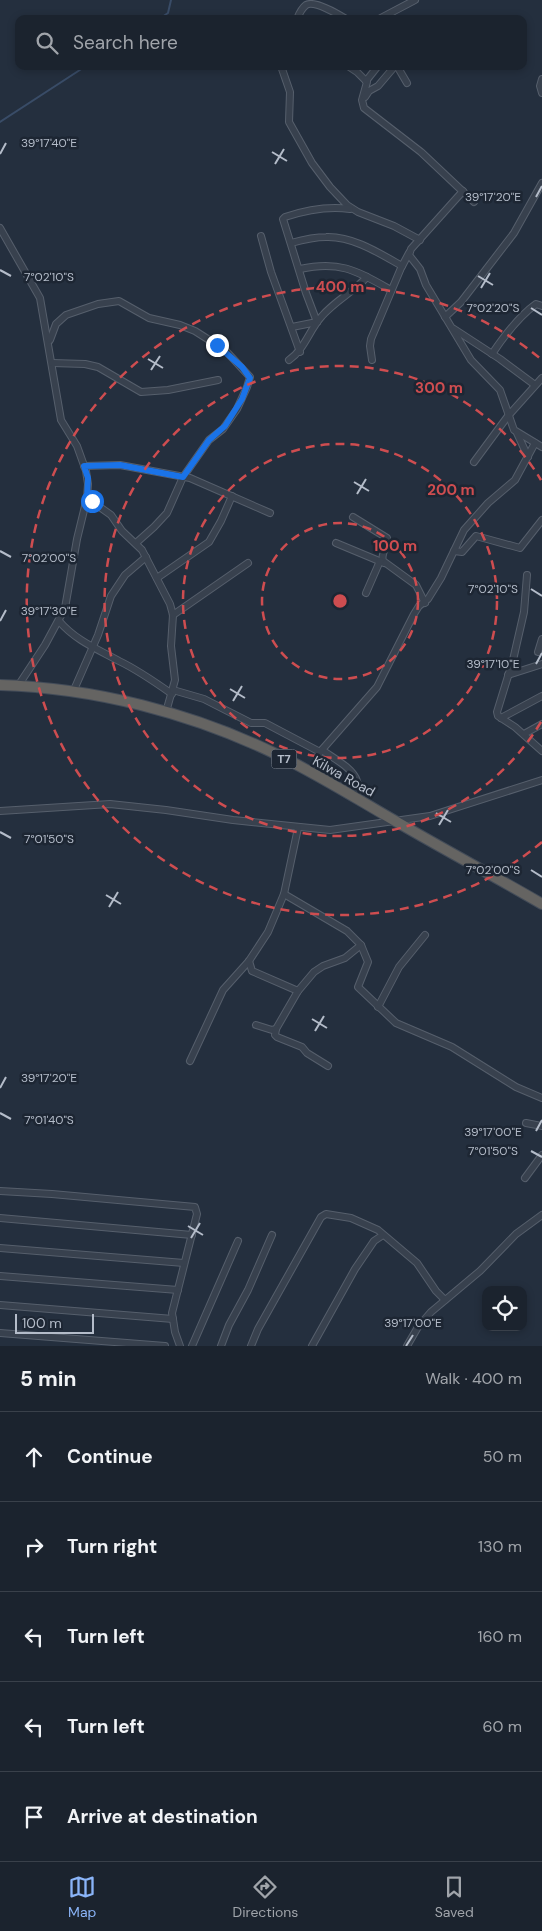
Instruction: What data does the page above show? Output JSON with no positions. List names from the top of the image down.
{
  "streets": {
    "highway": ["T7", "Kilwa Road"]
  },
  "scale_bar": "100 m",
  "page": {
    "search": "Search here",
    "scale": "100 m",
    "heading": ["5 min", "Walk · 400 m"],
    "list": [
      ["Continue", "50 m"],
      ["Turn right", "130 m"],
      ["Turn left", "160 m"],
      ["Turn left", "60 m"],
      "Arrive at destination"
    ],
    "nav": ["Map", "Directions", "Saved"]
  },
  "coordinates": [
    "39°17'40\"E",
    "39°17'20\"E",
    "7°02'10\"S",
    "7°02'20\"S",
    "7°02'00\"S",
    "39°17'30\"E",
    "39°17'10\"E",
    "7°01'50\"S",
    "7°01'40\"S",
    "39°17'00\"E"
  ],
  "rings": [
    "400 m",
    "300 m",
    "200 m",
    "100 m"
  ]
}
